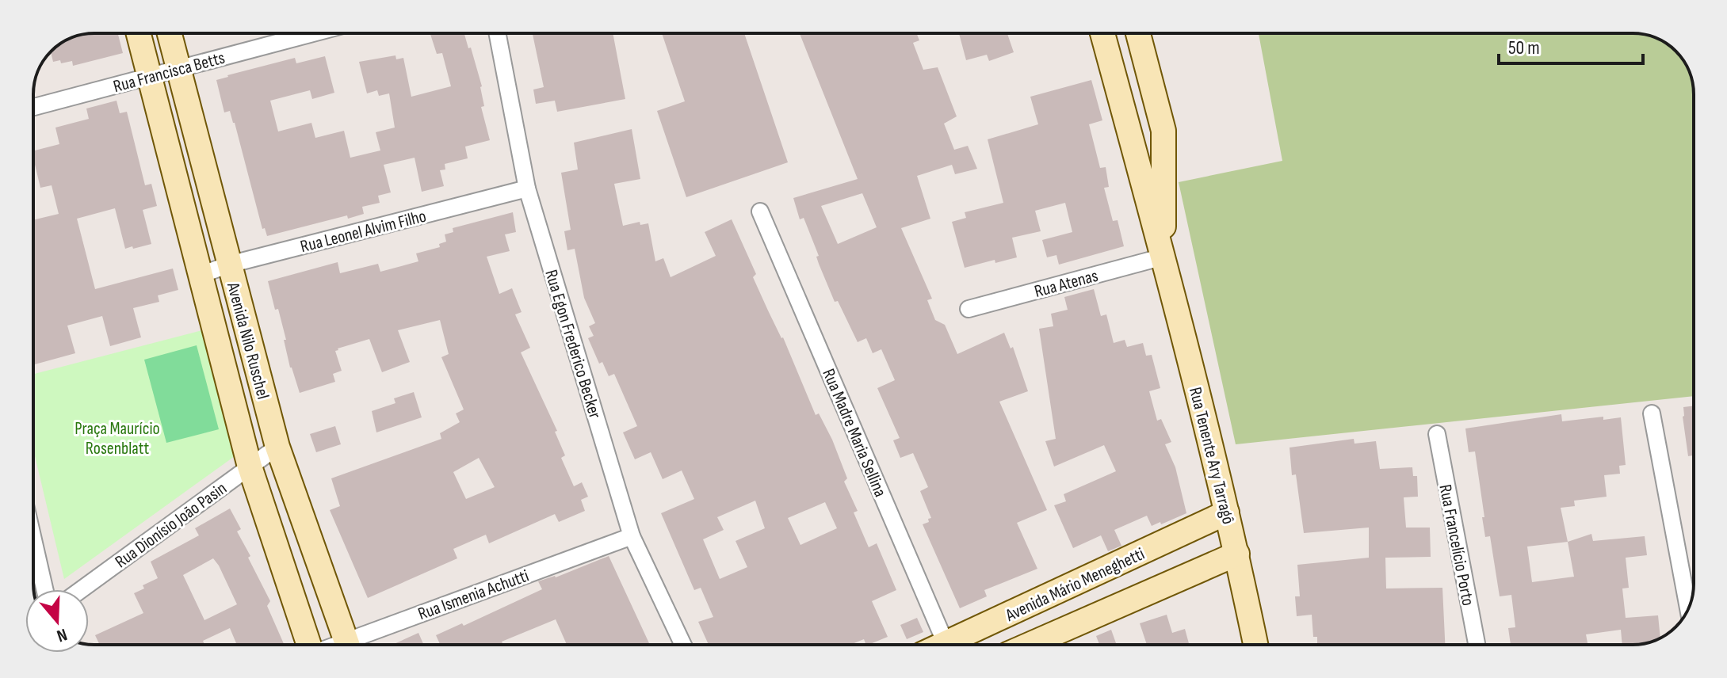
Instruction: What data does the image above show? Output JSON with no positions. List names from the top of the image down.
{
  "streets": {
    "street": [
      "Rua Francisca Betts",
      "Rua Leonel Alvim Filho",
      "Rua Atenas",
      "Avenida Nilo Ruschel",
      "Rua Egon Frederico Becker",
      "Rua Madre Maria Sellina",
      "Rua Tenente Ary Tarragô",
      "Rua Dionísio João Pasin",
      "Rua Francelício Porto",
      "Avenida Mário Meneghetti",
      "Rua Ismenia Achutti"
    ]
  },
  "crossings": [
    ["Rua Francisca Betts", "Avenida Nilo Ruschel"],
    ["Rua Leonel Alvim Filho", "Avenida Nilo Ruschel"],
    ["Rua Leonel Alvim Filho", "Rua Egon Frederico Becker"],
    ["Rua Atenas", "Rua Tenente Ary Tarragô"],
    ["Avenida Nilo Ruschel", "Rua Dionísio João Pasin"],
    ["Rua Egon Frederico Becker", "Rua Ismenia Achutti"],
    ["Rua Tenente Ary Tarragô", "Avenida Mário Meneghetti"]
  ],
  "parks": ["Praça Maurício Rosenblatt"],
  "scale_bar": "50 m",
  "north": "bottom"
}
